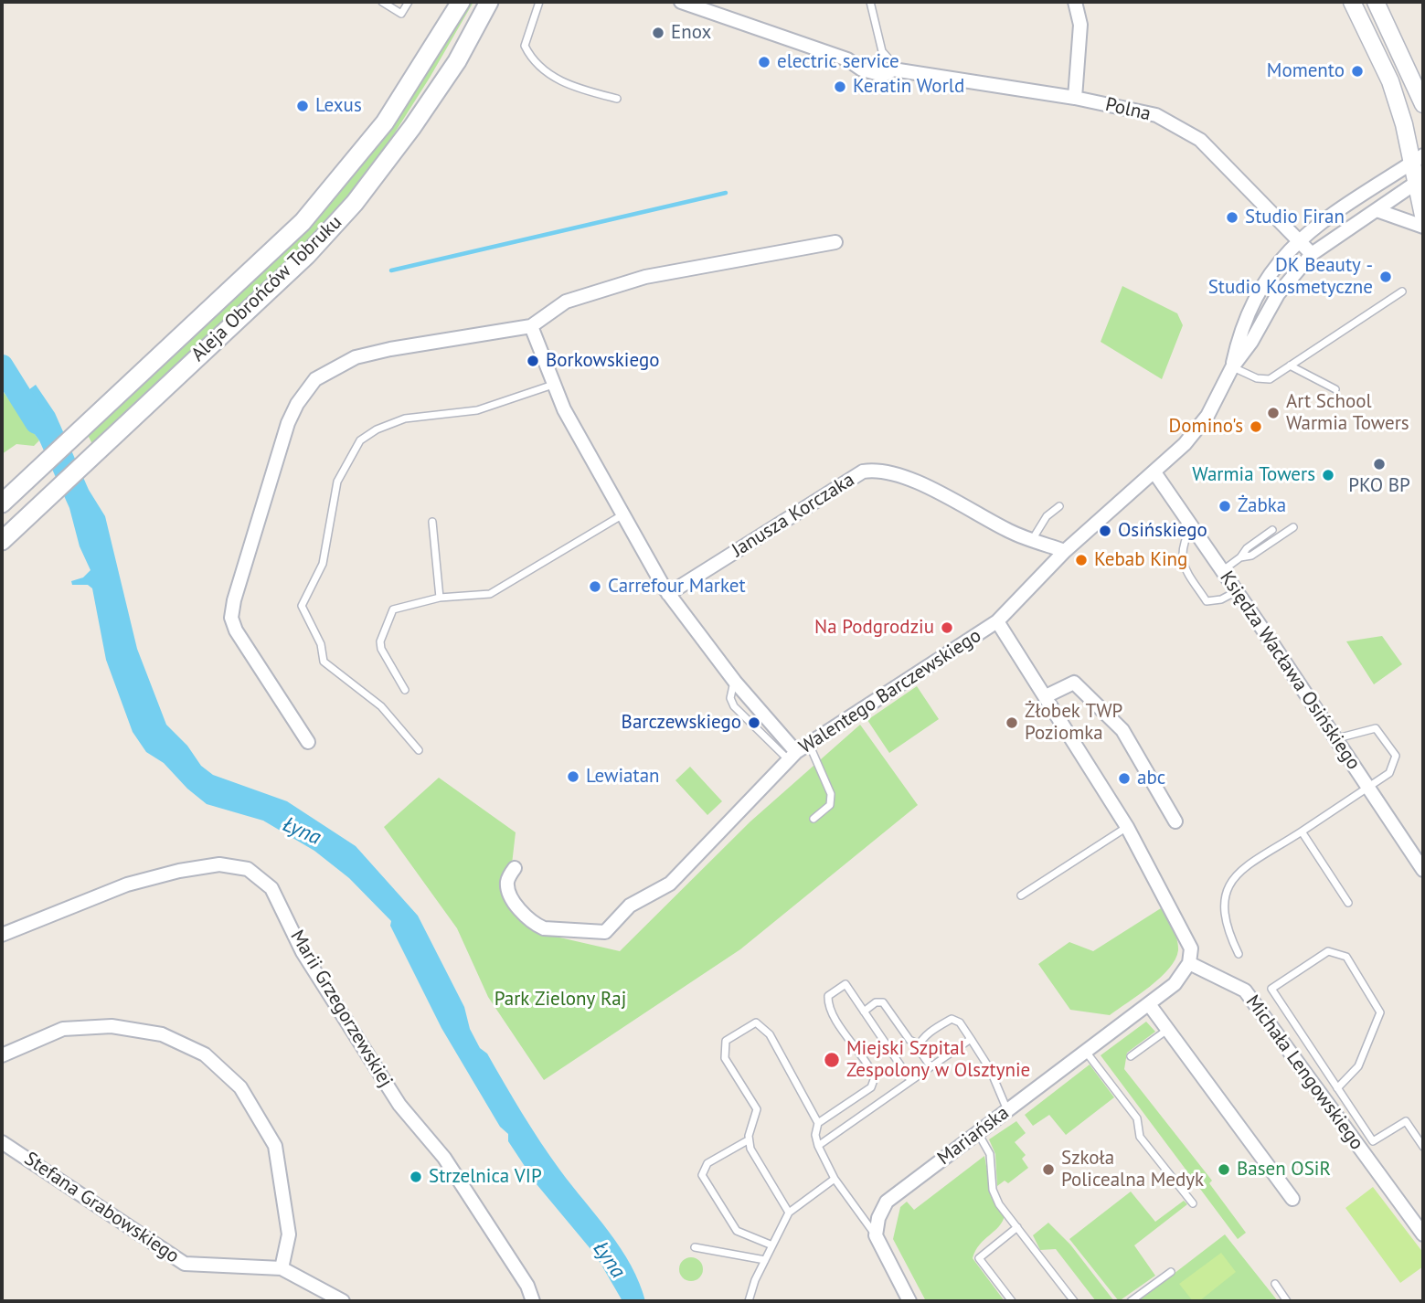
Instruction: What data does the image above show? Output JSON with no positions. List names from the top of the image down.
{
  "streets": {
    "main road": ["Aleja Obrońców Tobruku"],
    "street": [
      "Polna",
      "Janusza Korczaka",
      "Księdza Wacława Osińskiego",
      "Walentego Barczewskiego",
      "Marii Grzegorzewskiej",
      "Michała Lengowskiego",
      "Mariańska",
      "Stefana Grabowskiego"
    ]
  },
  "crossings": [
    ["Polna", "Walentego Barczewskiego"],
    ["Janusza Korczaka", "Walentego Barczewskiego"],
    ["Księdza Wacława Osińskiego", "Walentego Barczewskiego"],
    ["Michała Lengowskiego", "Mariańska"]
  ],
  "water": ["Łyna"],
  "parks": ["Park Zielony Raj"],
  "places": [
    "Enox",
    "electric service",
    "Momento",
    "Keratin World",
    "Lexus",
    "Studio Firan",
    "DK Beauty - Studio Kosmetyczne",
    "Borkowskiego",
    "Art School Warmia Towers",
    "Domino's",
    "PKO BP",
    "Warmia Towers",
    "Żabka",
    "Osińskiego",
    "Kebab King",
    "Carrefour Market",
    "Na Podgrodziu",
    "Barczewskiego",
    "Żłobek TWP Poziomka",
    "Lewiatan",
    "abc",
    "Miejski Szpital Zespolony w Olsztynie",
    "Szkoła Policealna Medyk",
    "Basen OSiR",
    "Strzelnica VIP"
  ]
}
